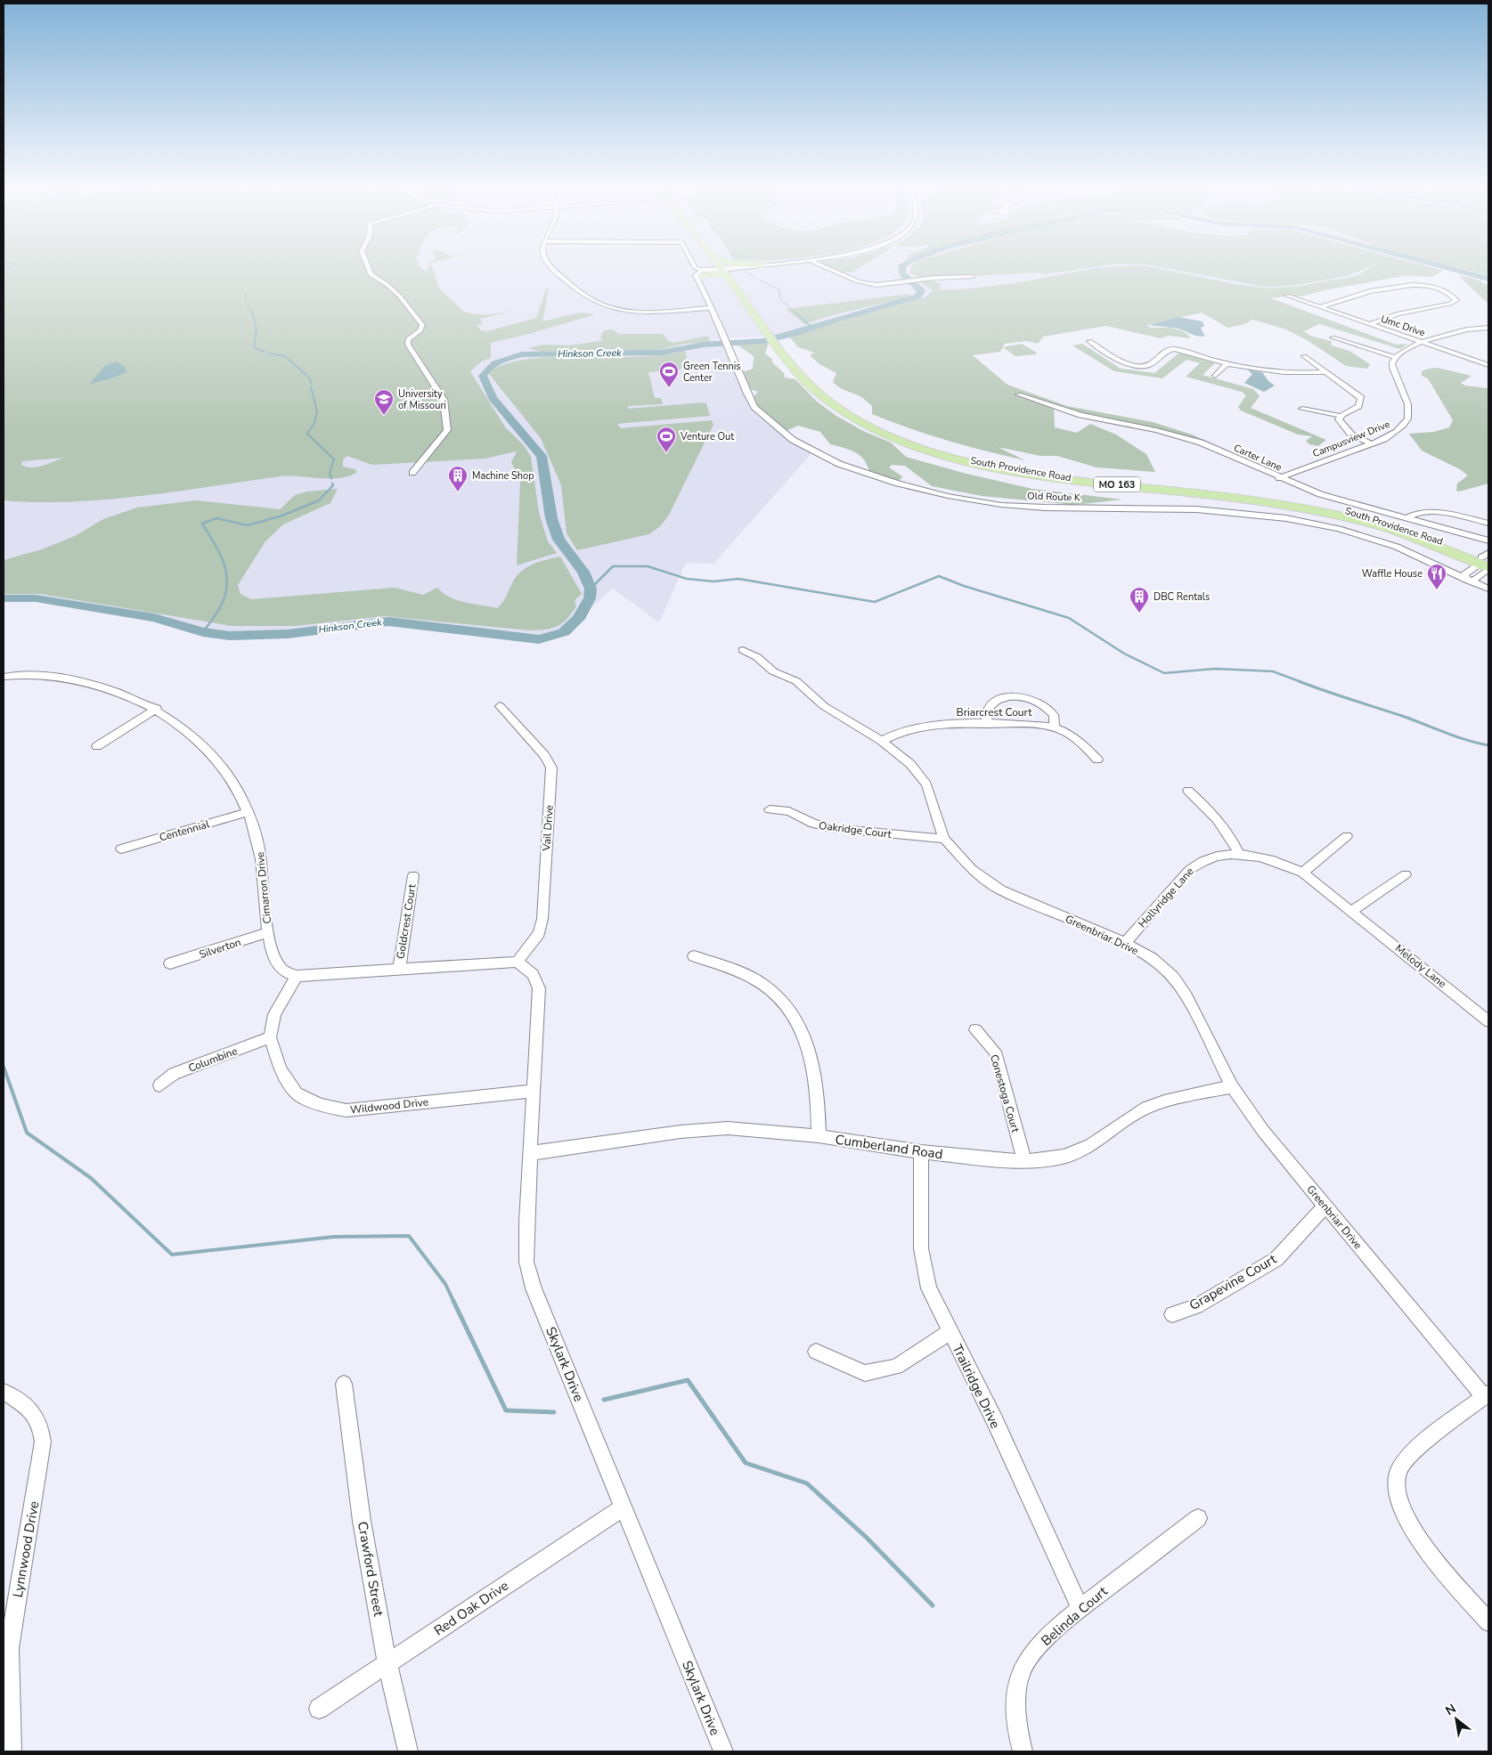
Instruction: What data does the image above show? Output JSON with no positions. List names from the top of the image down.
{
  "streets": {
    "main road": ["South Providence Road", "MO 163"],
    "street": [
      "Umc Drive",
      "Campusview Drive",
      "Carter Lane",
      "Old Route K",
      "Briarcrest Court",
      "Vail Drive",
      "Oakridge Court",
      "Centennial",
      "Cimarron Drive",
      "Hollyridge Lane",
      "Goldcrest Court",
      "Greenbriar Drive",
      "Silverton",
      "Melody Lane",
      "Columbine",
      "Conestoga Court",
      "Wildwood Drive",
      "Cumberland Road",
      "Grapevine Court",
      "Skylark Drive",
      "Trailridge Drive",
      "Lynnwood Drive",
      "Crawford Street",
      "Red Oak Drive",
      "Belinda Court"
    ]
  },
  "crossings": [
    ["Campusview Drive", "Carter Lane"],
    ["Briarcrest Court", "Greenbriar Drive"],
    ["Vail Drive", "Skylark Drive"],
    ["Oakridge Court", "Greenbriar Drive"],
    ["Centennial", "Cimarron Drive"],
    ["Cimarron Drive", "Silverton"],
    ["Cimarron Drive", "Wildwood Drive"],
    ["Hollyridge Lane", "Greenbriar Drive"],
    ["Hollyridge Lane", "Melody Lane"],
    ["Greenbriar Drive", "Cumberland Road"],
    ["Greenbriar Drive", "Grapevine Court"],
    ["Columbine", "Wildwood Drive"],
    ["Conestoga Court", "Cumberland Road"],
    ["Wildwood Drive", "Skylark Drive"],
    ["Cumberland Road", "Skylark Drive"],
    ["Cumberland Road", "Trailridge Drive"],
    ["Skylark Drive", "Red Oak Drive"],
    ["Trailridge Drive", "Belinda Court"],
    ["Crawford Street", "Red Oak Drive"]
  ],
  "water": ["Hinkson Creek"],
  "places": {
    "sports": ["Green Tennis Center", "Venture Out"],
    "school or university": ["University of Missouri"],
    "building": ["Machine Shop", "DBC Rentals"],
    "restaurant": ["Waffle House"]
  },
  "north": "top left"
}
